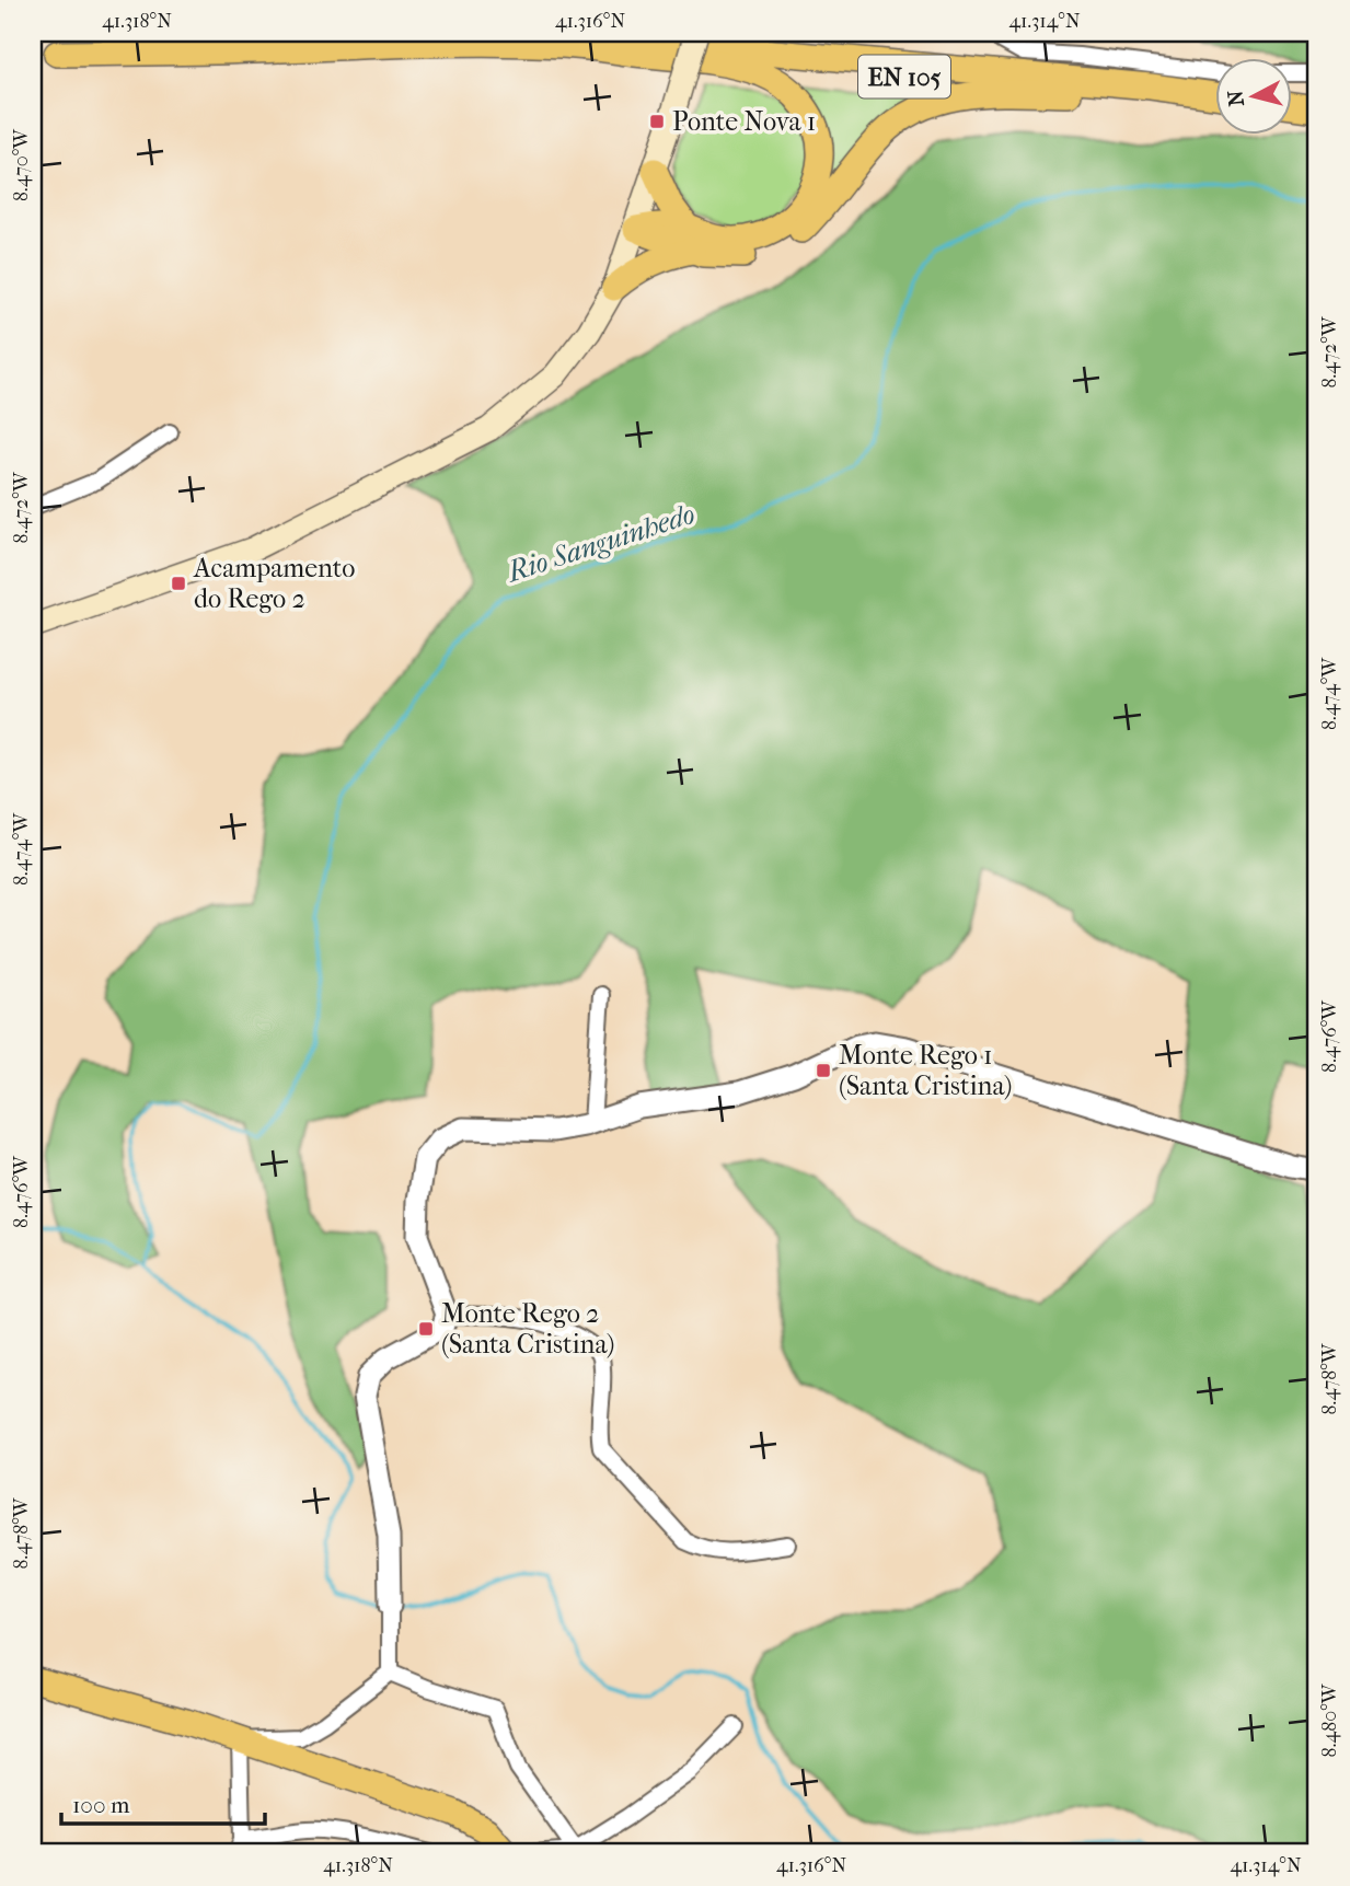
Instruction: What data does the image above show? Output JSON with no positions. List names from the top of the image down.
{
  "streets": {
    "main road": ["EN 105"]
  },
  "water": ["Rio Sanguinhedo"],
  "places": {
    "transit": [
      "Ponte Nova 1",
      "Acampamento do Rego 2",
      "Monte Rego 1 (Santa Cristina)",
      "Monte Rego 2 (Santa Cristina)"
    ]
  },
  "scale_bar": "100 m",
  "north": "left",
  "coordinates": [
    "41.318°N",
    "41.316°N",
    "41.314°N",
    "8.470°W",
    "8.472°W",
    "8.474°W",
    "8.476°W",
    "8.478°W",
    "8.480°W"
  ]
}
